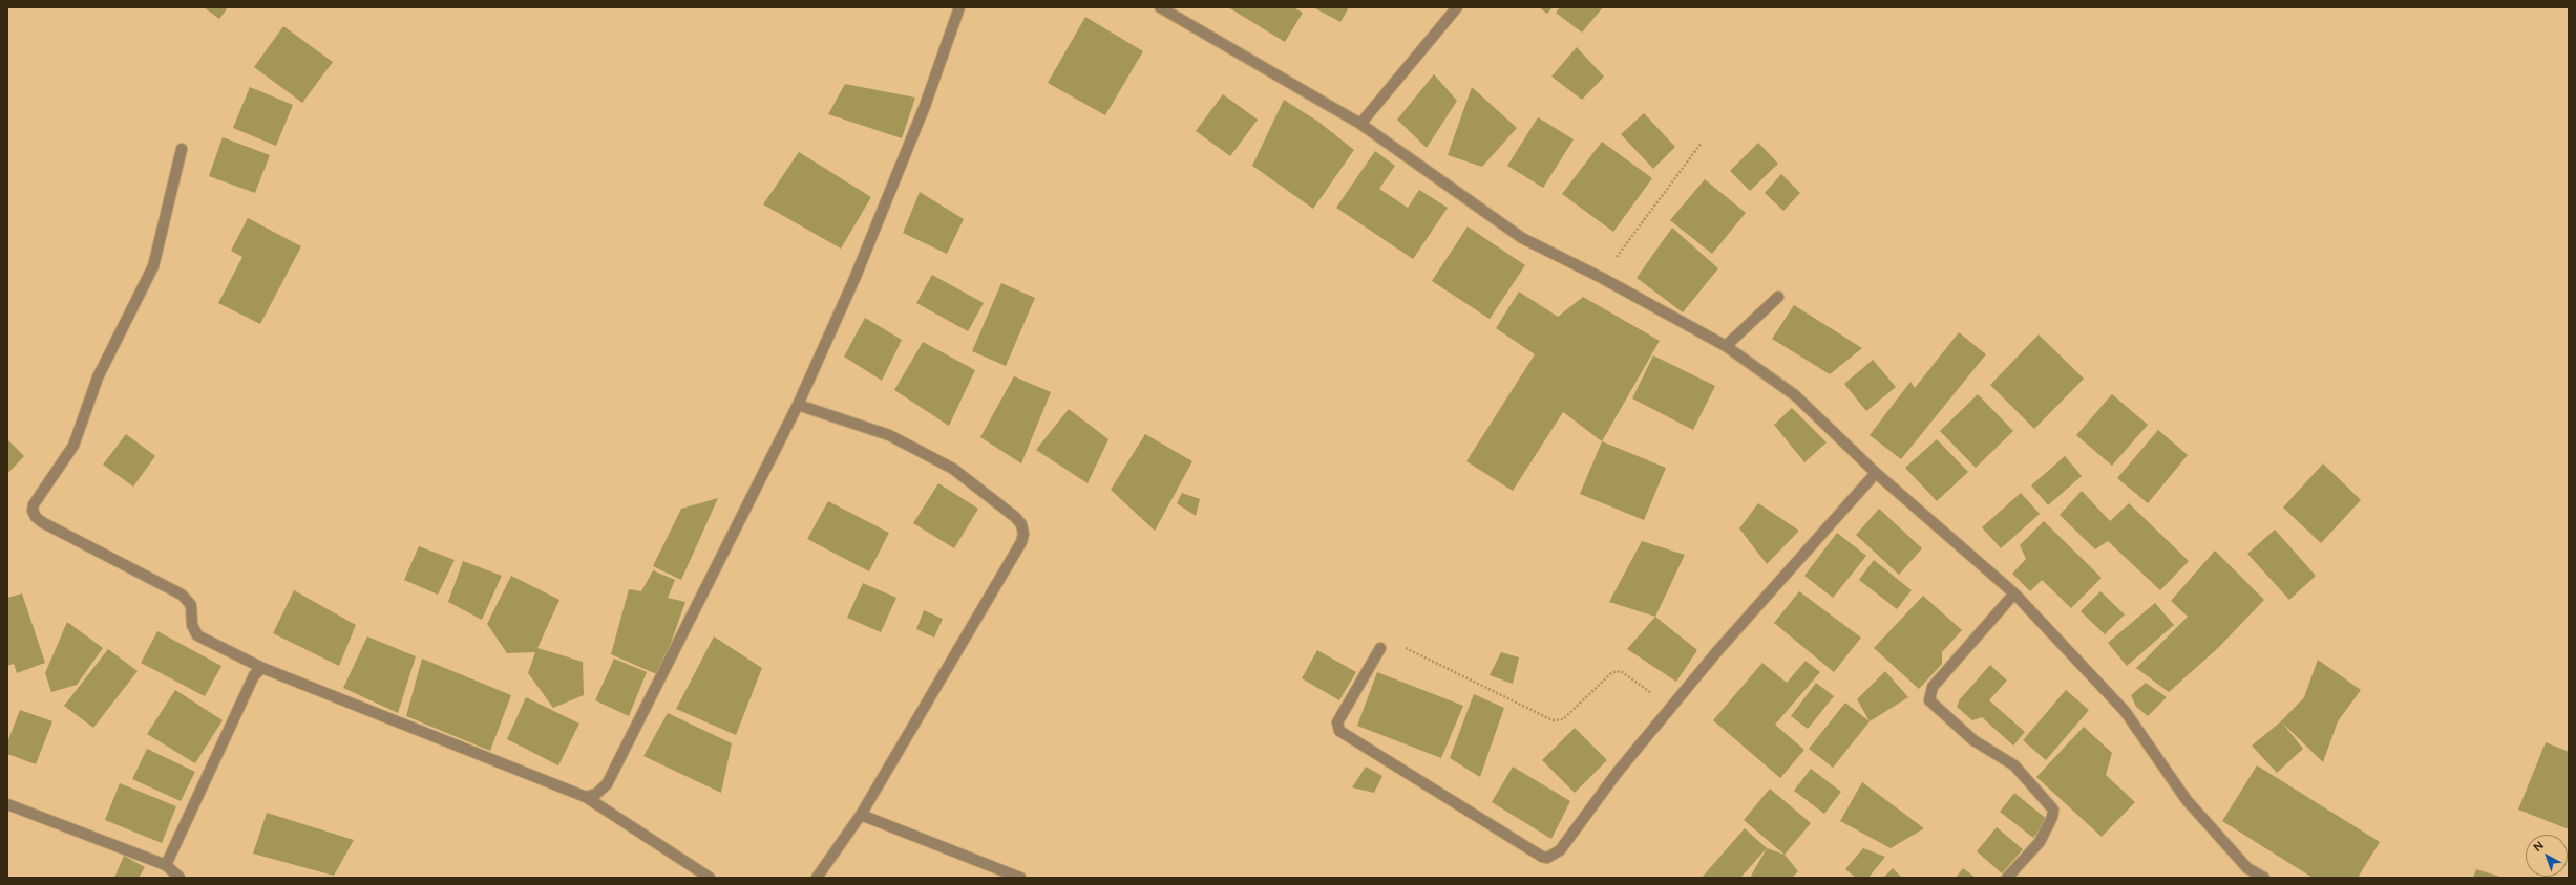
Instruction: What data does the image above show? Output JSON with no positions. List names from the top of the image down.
{
  "north": "top left"
}
